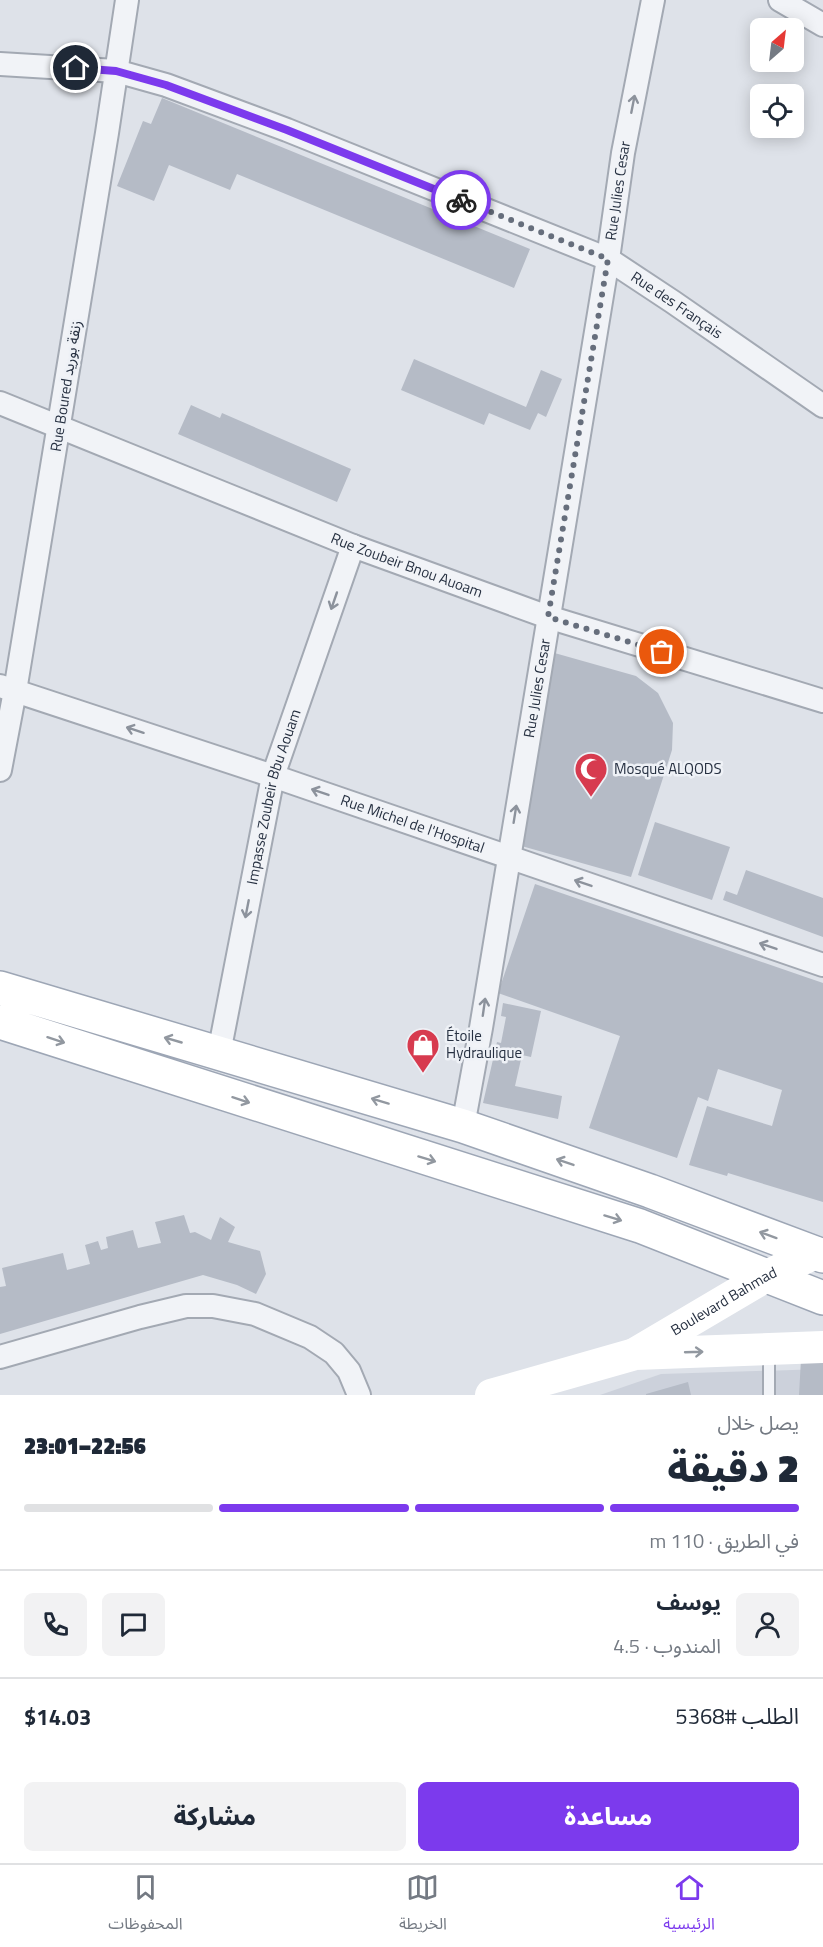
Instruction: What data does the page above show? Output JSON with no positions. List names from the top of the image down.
{
  "streets": {
    "main road": ["Boulevard Bahmad"],
    "street": [
      "Rue Julies Cesar",
      "Rue des Français",
      "Rue Boured زنقة بوريد",
      "Rue Zoubeir Bnou Auoam",
      "Impasse Zoubeir Bbu Aouam",
      "Rue Michel de l'Hospital"
    ]
  },
  "crossings": [
    ["Rue Julies Cesar", "Rue des Français"],
    ["Rue Julies Cesar", "Rue Zoubeir Bnou Auoam"],
    ["Rue Julies Cesar", "Rue Michel de l'Hospital"],
    ["Rue des Français", "Rue Boured زنقة بوريد"],
    ["Rue Boured زنقة بوريد", "Rue Zoubeir Bnou Auoam"],
    ["Rue Boured زنقة بوريد", "Rue Michel de l'Hospital"],
    ["Rue Zoubeir Bnou Auoam", "Impasse Zoubeir Bbu Aouam"],
    ["Impasse Zoubeir Bbu Aouam", "Rue Michel de l'Hospital"]
  ],
  "one_way": ["Rue Julies Cesar", "Impasse Zoubeir Bbu Aouam", "Rue Michel de l'Hospital"],
  "places": {
    "mosque": ["Mosqué ALQODS"],
    "shop": ["Étoile Hydraulique"]
  },
  "north": "top right",
  "page": {
    "heading": ["2 دقيقة", "يصل خلال", "22:56–23:01"],
    "panel": [
      "يوسف",
      "المندوب · 4.5",
      "الطلب #5368",
      "$14.03"
    ],
    "bar": "في الطريق · 110 m",
    "buttons": ["مساعدة", "مشاركة"],
    "tabs": ["الرئيسية", "الخريطة", "المحفوظات"]
  }
}
